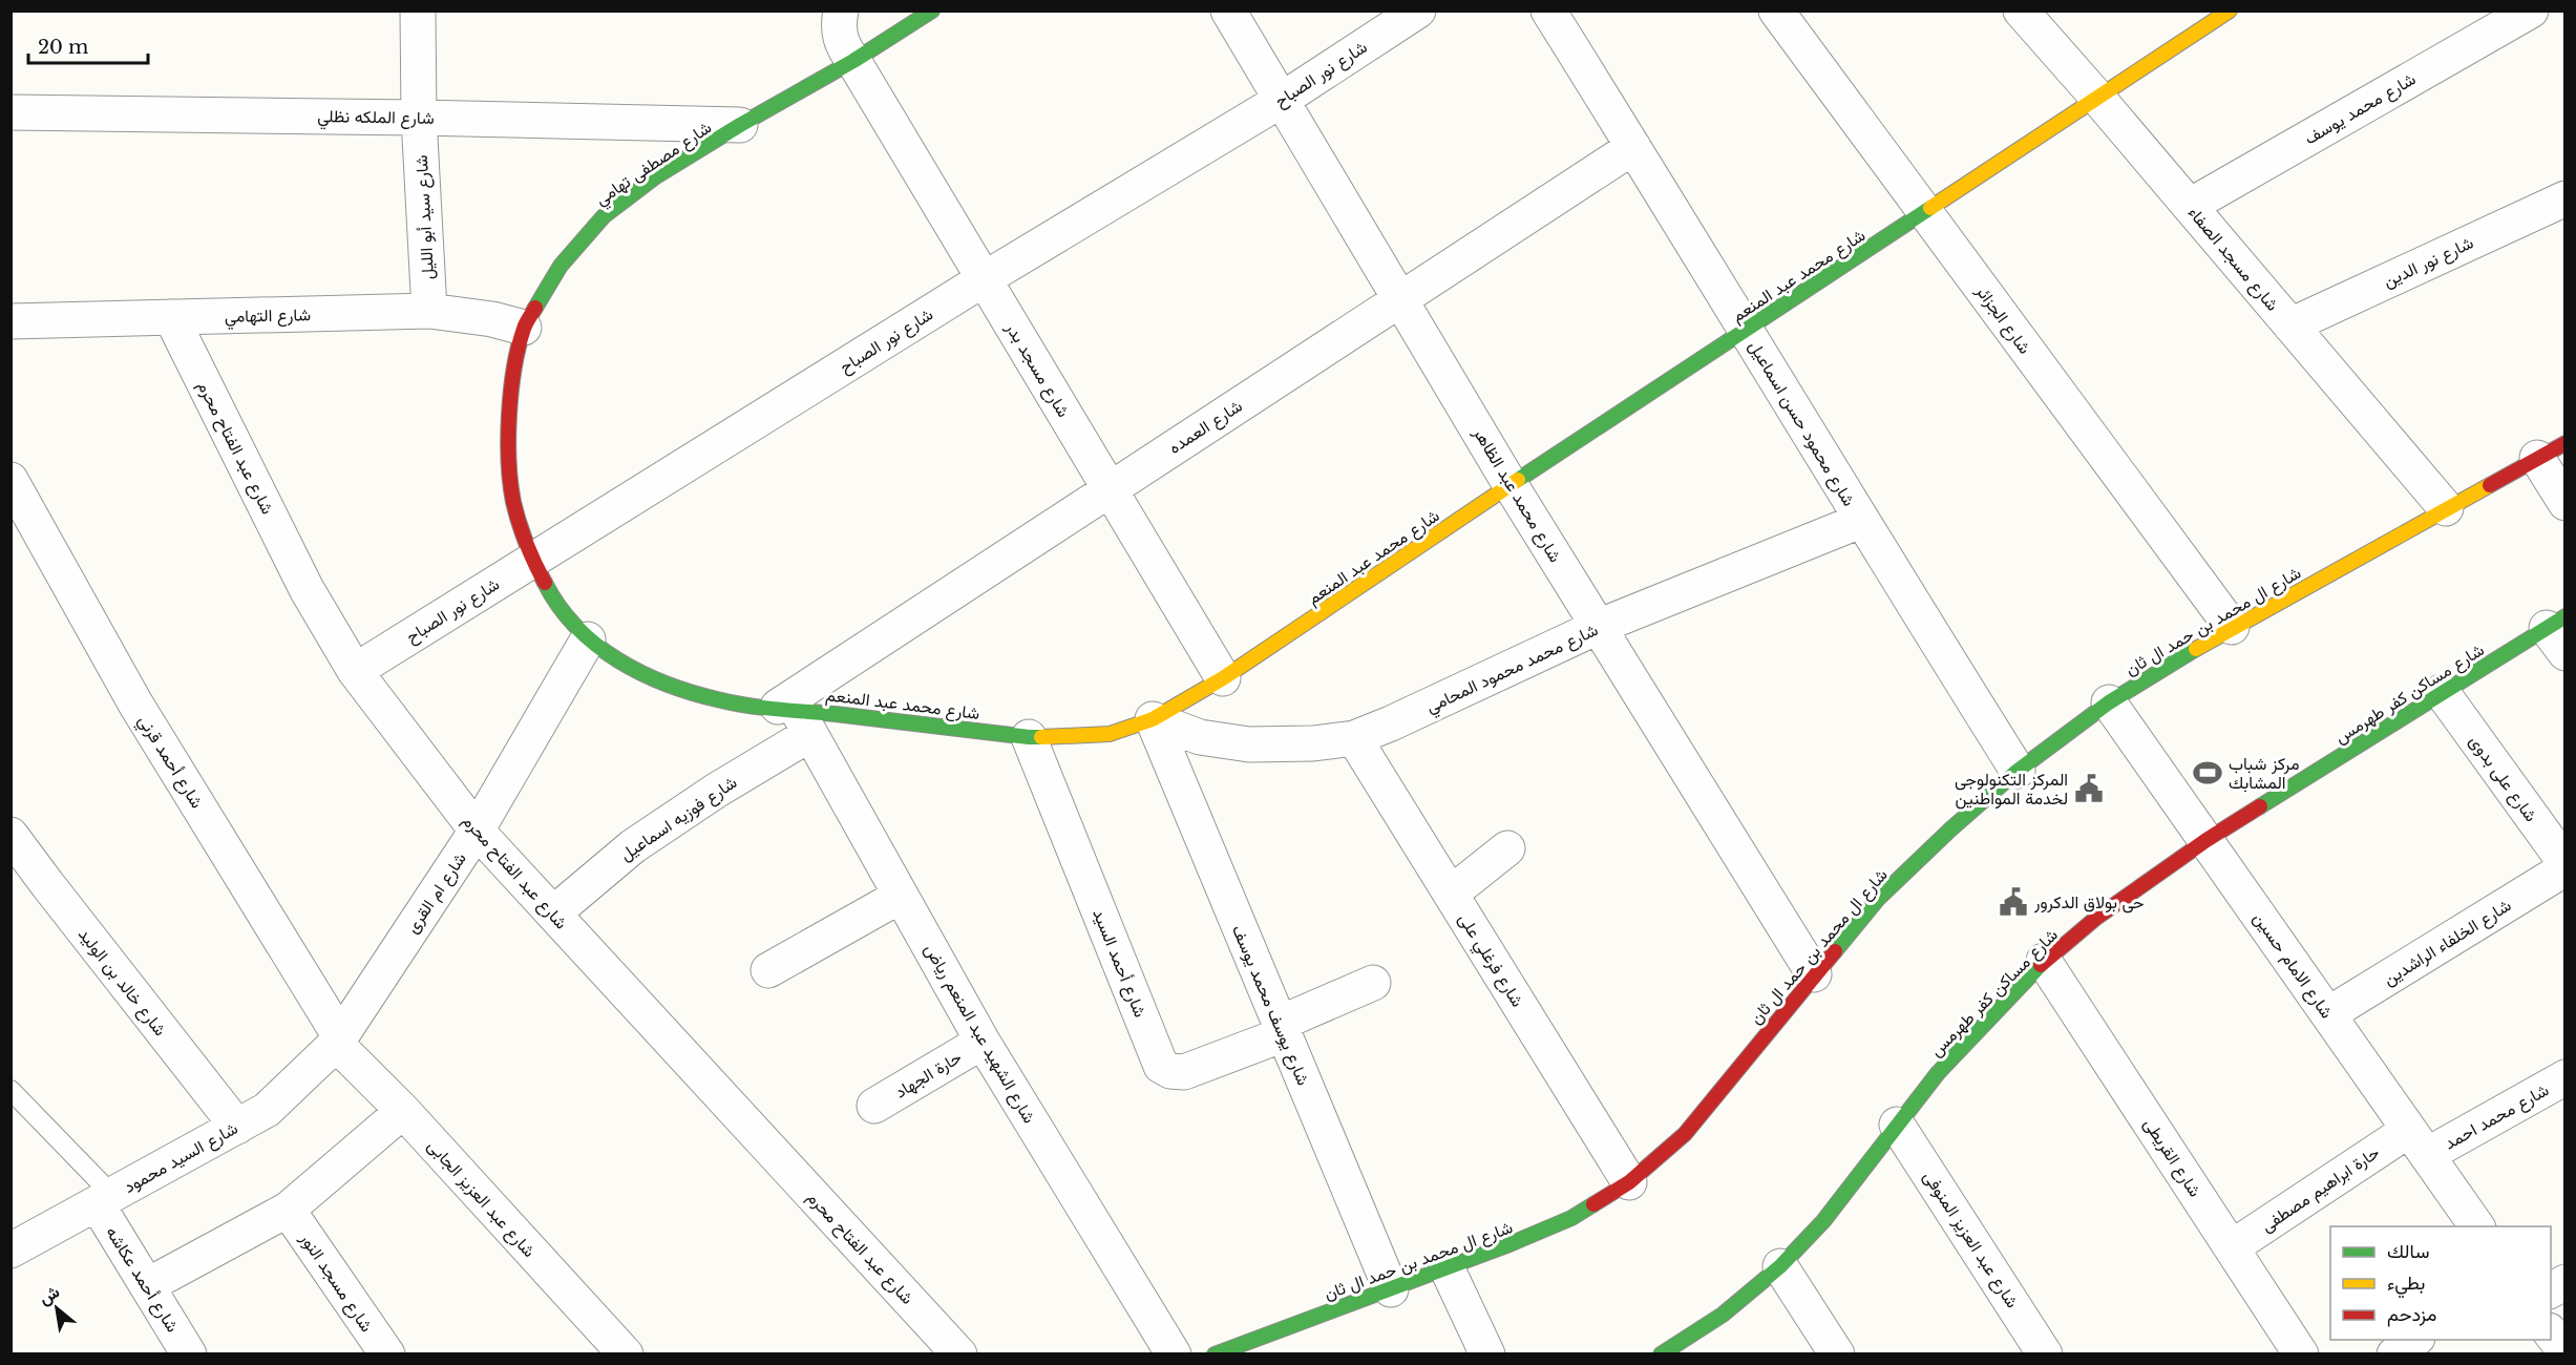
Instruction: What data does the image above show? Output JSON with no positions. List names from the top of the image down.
{
  "streets": {
    "street": [
      "شارع نور الصباح",
      "شارع محمد يوسف",
      "شارع الملكه نظلي",
      "شارع مصطفى تهامي",
      "شارع سيد أبو الليل",
      "شارع مسجد الصفاء",
      "شارع نور الدين",
      "شارع محمد عبد المنعم",
      "شارع التهامي",
      "شارع الجزائر",
      "شارع مسجد بدر",
      "شارع محمود حسن اسماعيل",
      "شارع العمده",
      "شارع عبد الفتاح محرم",
      "شارع محمد عبد الظاهر",
      "شارع ال محمد بن حمد ال ثان",
      "شارع محمد محمود المحامي",
      "شارع مساكن كفر طهرمس",
      "شارع أحمد قرني",
      "شارع على بدوى",
      "شارع فوزيه اسماعيل",
      "شارع ام القرى",
      "شارع الخلفاء الراشدين",
      "شارع فرغلي على",
      "شارع أحمد السيد",
      "شارع الامام حسين",
      "شارع خالد بن الوليد",
      "شارع يوسف محمد يوسف",
      "شارع الشهيد عبد المنعم رياض",
      "حارة الجهاد",
      "شارع محمد احمد",
      "شارع السيد محمود",
      "شارع القريطى",
      "حارة ابراهيم مصطفى",
      "شارع عبد العزيز الجابى",
      "شارع عبد العزيز المنوفى",
      "شارع أحمد عكاشه",
      "شارع مسجد النور"
    ]
  },
  "crossings": [
    ["شارع نور الصباح", "شارع مصطفى تهامي"],
    ["شارع نور الصباح", "شارع مسجد بدر"],
    ["شارع نور الصباح", "شارع عبد الفتاح محرم"],
    ["شارع نور الصباح", "شارع محمد عبد الظاهر"],
    ["شارع محمد يوسف", "شارع مسجد الصفاء"],
    ["شارع الملكه نظلي", "شارع مصطفى تهامي"],
    ["شارع الملكه نظلي", "شارع سيد أبو الليل"],
    ["شارع مصطفى تهامي", "شارع محمد عبد المنعم"],
    ["شارع مصطفى تهامي", "شارع التهامي"],
    ["شارع مصطفى تهامي", "شارع مسجد بدر"],
    ["شارع مصطفى تهامي", "شارع ام القرى"],
    ["شارع سيد أبو الليل", "شارع التهامي"],
    ["شارع مسجد الصفاء", "شارع نور الدين"],
    ["شارع مسجد الصفاء", "شارع محمد عبد المنعم"],
    ["شارع مسجد الصفاء", "شارع ال محمد بن حمد ال ثان"],
    ["شارع محمد عبد المنعم", "شارع الجزائر"],
    ["شارع محمد عبد المنعم", "شارع مسجد بدر"],
    ["شارع محمد عبد المنعم", "شارع محمود حسن اسماعيل"],
    ["شارع محمد عبد المنعم", "شارع العمده"],
    ["شارع محمد عبد المنعم", "شارع محمد عبد الظاهر"],
    ["شارع محمد عبد المنعم", "شارع محمد محمود المحامي"],
    ["شارع محمد عبد المنعم", "شارع فوزيه اسماعيل"],
    ["شارع محمد عبد المنعم", "شارع ام القرى"],
    ["شارع محمد عبد المنعم", "شارع أحمد السيد"],
    ["شارع محمد عبد المنعم", "شارع يوسف محمد يوسف"],
    ["شارع محمد عبد المنعم", "شارع الشهيد عبد المنعم رياض"],
    ["شارع التهامي", "شارع عبد الفتاح محرم"],
    ["شارع الجزائر", "شارع ال محمد بن حمد ال ثان"],
    ["شارع مسجد بدر", "شارع العمده"],
    ["شارع محمود حسن اسماعيل", "شارع العمده"],
    ["شارع محمود حسن اسماعيل", "شارع ال محمد بن حمد ال ثان"],
    ["شارع محمود حسن اسماعيل", "شارع محمد محمود المحامي"],
    ["شارع العمده", "شارع محمد عبد الظاهر"],
    ["شارع العمده", "شارع فوزيه اسماعيل"],
    ["شارع العمده", "شارع الشهيد عبد المنعم رياض"],
    ["شارع عبد الفتاح محرم", "شارع فوزيه اسماعيل"],
    ["شارع عبد الفتاح محرم", "شارع ام القرى"],
    ["شارع محمد عبد الظاهر", "شارع ال محمد بن حمد ال ثان"],
    ["شارع محمد عبد الظاهر", "شارع محمد محمود المحامي"],
    ["شارع ال محمد بن حمد ال ثان", "شارع فرغلي على"],
    ["شارع ال محمد بن حمد ال ثان", "شارع الامام حسين"],
    ["شارع ال محمد بن حمد ال ثان", "شارع يوسف محمد يوسف"],
    ["شارع محمد محمود المحامي", "شارع فرغلي على"],
    ["شارع محمد محمود المحامي", "شارع يوسف محمد يوسف"],
    ["شارع مساكن كفر طهرمس", "شارع على بدوى"],
    ["شارع مساكن كفر طهرمس", "شارع الامام حسين"],
    ["شارع مساكن كفر طهرمس", "شارع القريطى"],
    ["شارع مساكن كفر طهرمس", "شارع عبد العزيز المنوفى"],
    ["شارع أحمد قرني", "شارع ام القرى"],
    ["شارع أحمد قرني", "شارع السيد محمود"],
    ["شارع أحمد قرني", "شارع عبد العزيز الجابى"],
    ["شارع على بدوى", "شارع الخلفاء الراشدين"],
    ["شارع فوزيه اسماعيل", "شارع الشهيد عبد المنعم رياض"],
    ["شارع ام القرى", "شارع السيد محمود"],
    ["شارع ام القرى", "شارع عبد العزيز الجابى"],
    ["شارع الخلفاء الراشدين", "شارع الامام حسين"],
    ["شارع أحمد السيد", "شارع يوسف محمد يوسف"],
    ["شارع الامام حسين", "شارع محمد احمد"],
    ["شارع الامام حسين", "حارة ابراهيم مصطفى"],
    ["شارع خالد بن الوليد", "شارع السيد محمود"],
    ["شارع الشهيد عبد المنعم رياض", "حارة الجهاد"],
    ["شارع محمد احمد", "حارة ابراهيم مصطفى"],
    ["شارع السيد محمود", "شارع عبد العزيز الجابى"],
    ["شارع السيد محمود", "شارع أحمد عكاشه"],
    ["شارع القريطى", "حارة ابراهيم مصطفى"]
  ],
  "places": {
    "sports": ["مركز شباب المشابك"],
    "public building": ["المركز التكنولوجى لخدمة المواطنين", "حى بولاق الدكرور"]
  },
  "legend": ["سالك", "بطيء", "مزدحم"],
  "scale_bar": "20 m",
  "north": "top left"
}
